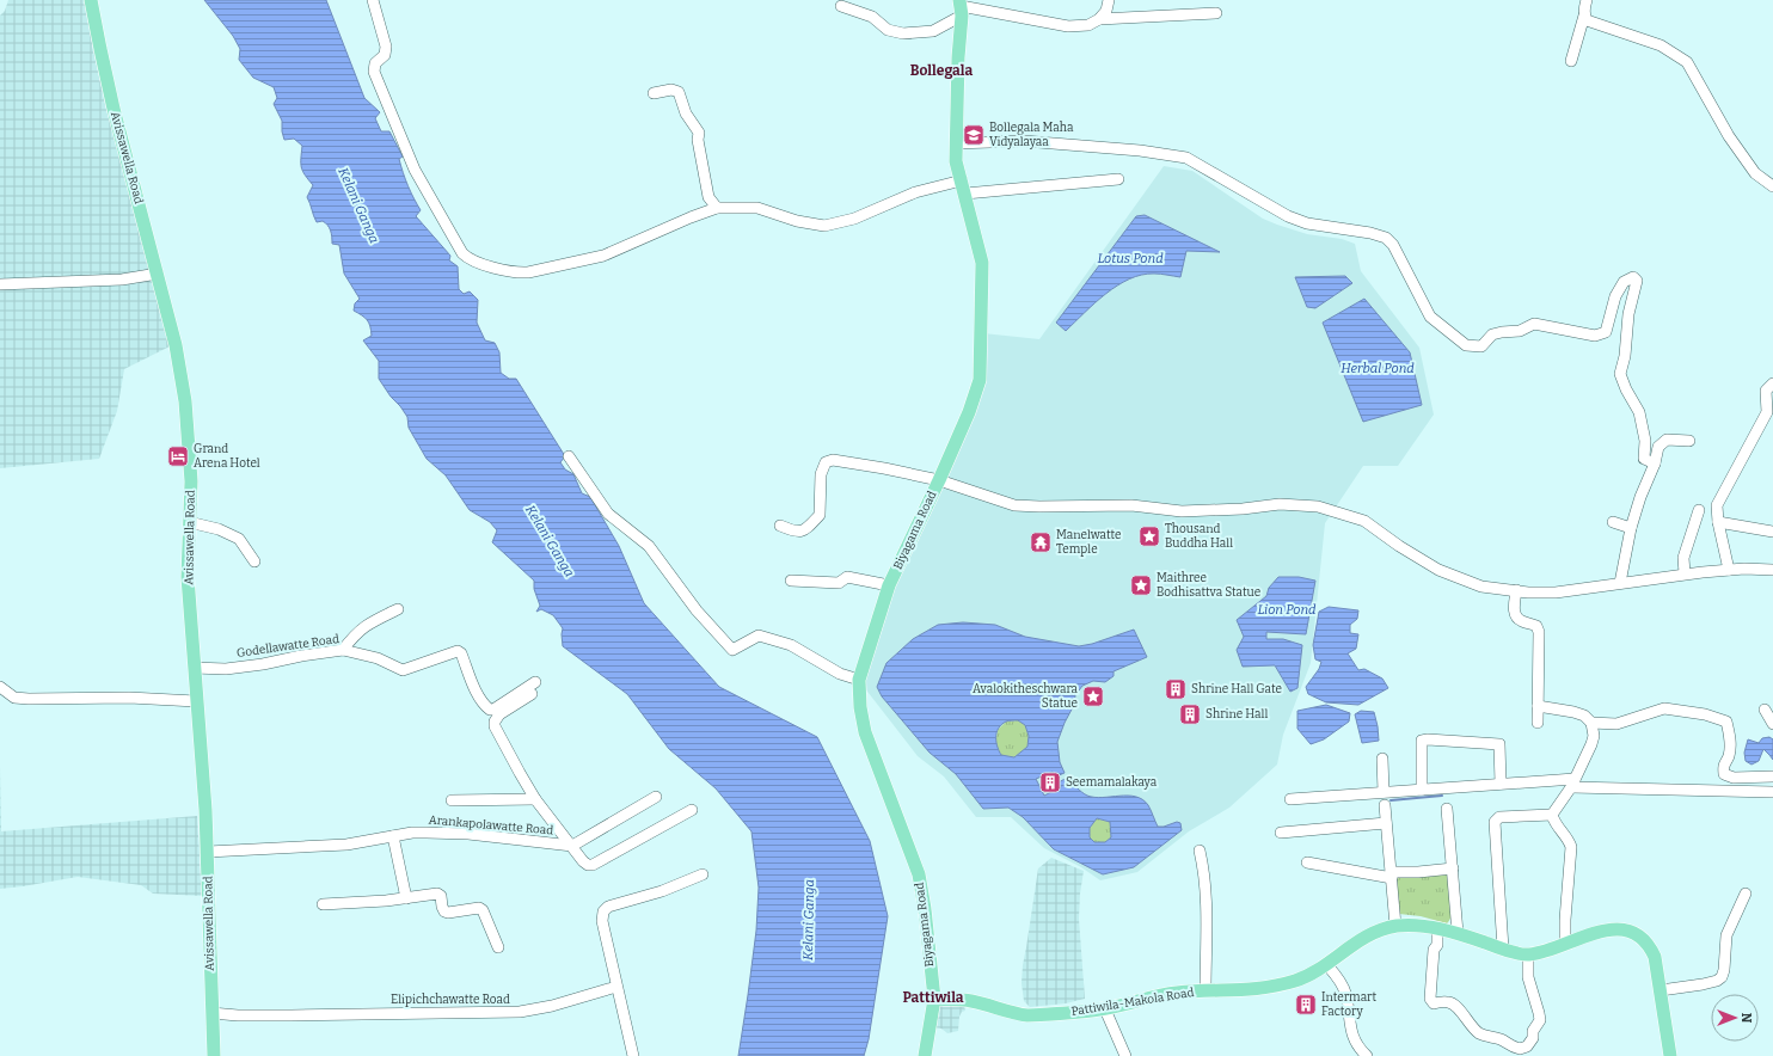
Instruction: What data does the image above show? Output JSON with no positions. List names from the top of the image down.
{
  "streets": {
    "main road": ["Avissawella Road", "Biyagama Road", "Pattiwila-Makola Road"],
    "street": ["Godellawatte Road", "Arankapolawatte Road", "Elipichchawatte Road"]
  },
  "crossings": [
    ["Avissawella Road", "Godellawatte Road"],
    ["Avissawella Road", "Arankapolawatte Road"],
    ["Avissawella Road", "Elipichchawatte Road"],
    ["Biyagama Road", "Pattiwila-Makola Road"]
  ],
  "districts": ["Bollegala", "Pattiwila"],
  "water": [
    "Kelani Ganga",
    "Lotus Pond",
    "Herbal Pond",
    "Lion Pond"
  ],
  "places": {
    "school or university": ["Bollegala Maha Vidyalayaa"],
    "hotel": ["Grand Arena Hotel"],
    "place": ["Thousand Buddha Hall", "Maithree Bodhisattva Statue", "Avalokitheschwara Statue"],
    "temple": ["Manelwatte Temple"],
    "building": [
      "Shrine Hall Gate",
      "Shrine Hall",
      "Seemamalakaya",
      "Intermart Factory"
    ]
  },
  "north": "right"
}
